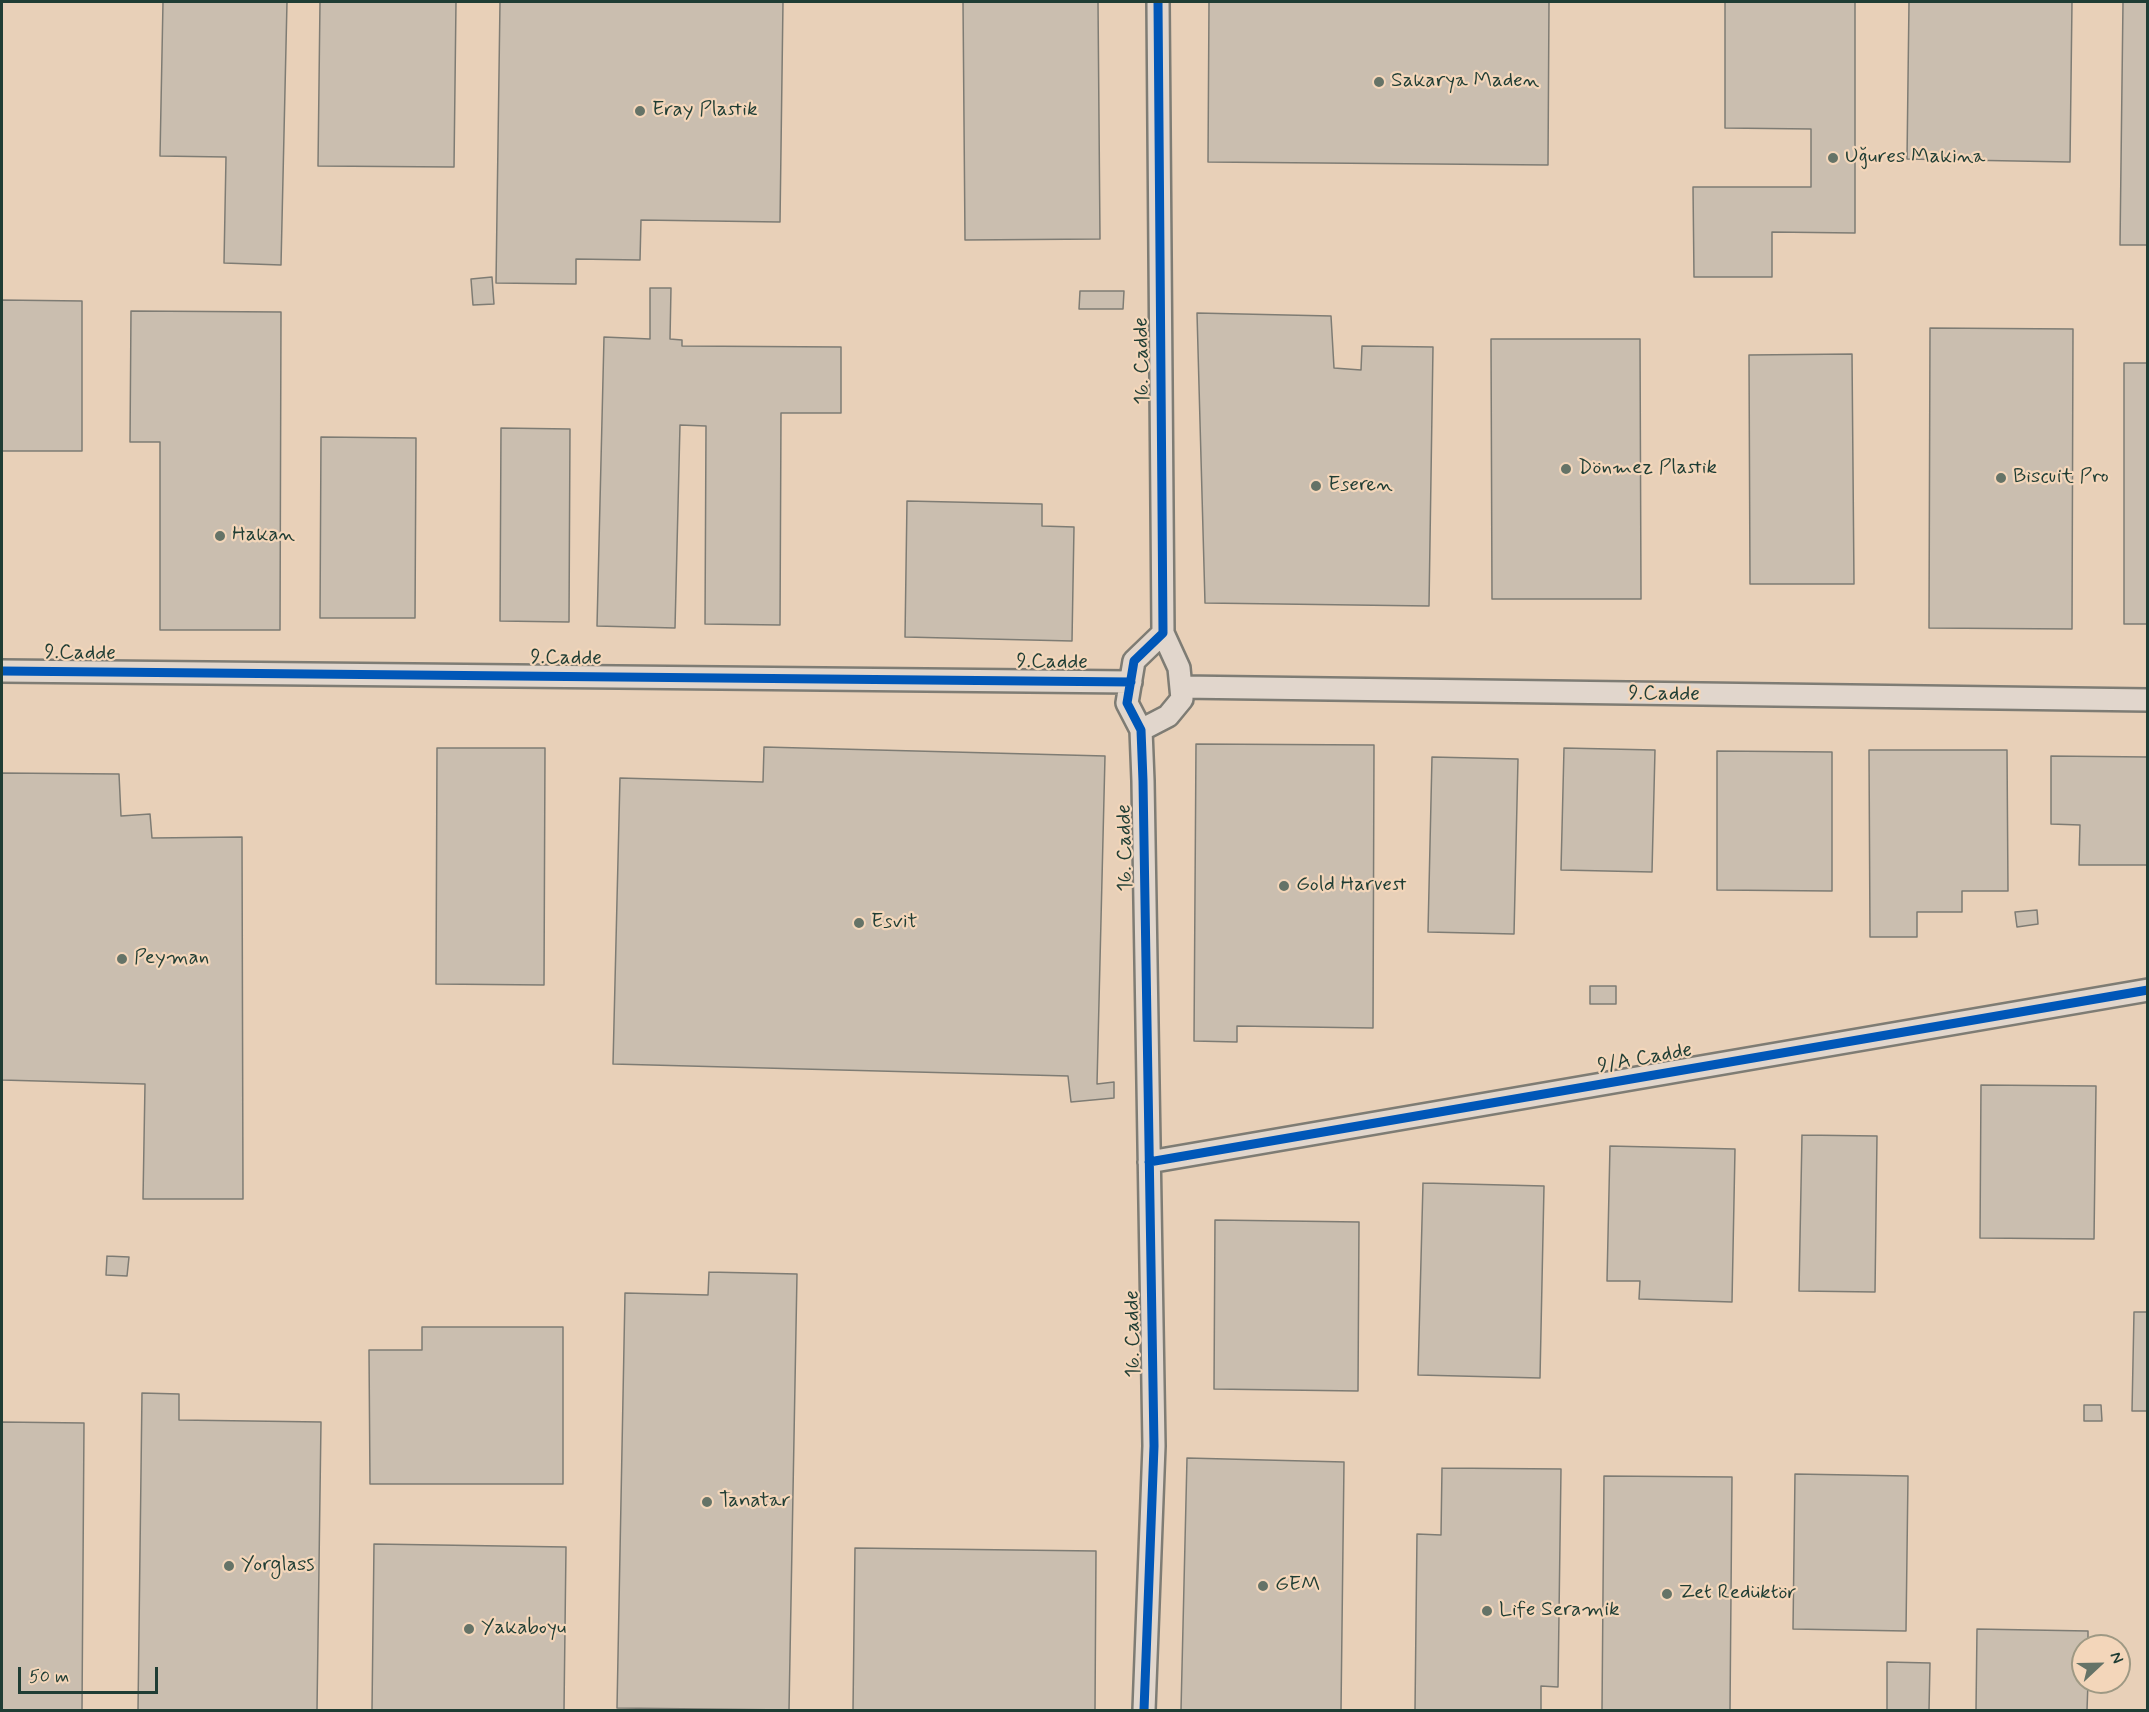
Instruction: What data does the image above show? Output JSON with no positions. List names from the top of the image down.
{
  "streets": {
    "street": ["16. Cadde", "9.Cadde", "9/A Cadde"]
  },
  "crossings": [
    ["16. Cadde", "9.Cadde"],
    ["16. Cadde", "9/A Cadde"]
  ],
  "places": [
    "Sakarya Maden",
    "Eray Plastik",
    "Uğures Makina",
    "Dönmez Plastik",
    "Biscuit Pro",
    "Eseren",
    "Hakan",
    "Gold Harvest",
    "Esvit",
    "Peyman",
    "Tanatar",
    "Yorglass",
    "GEM",
    "Zet Redüktör",
    "Life Seramik",
    "Yakaboyu"
  ],
  "scale_bar": "50 m",
  "north": "right"
}
